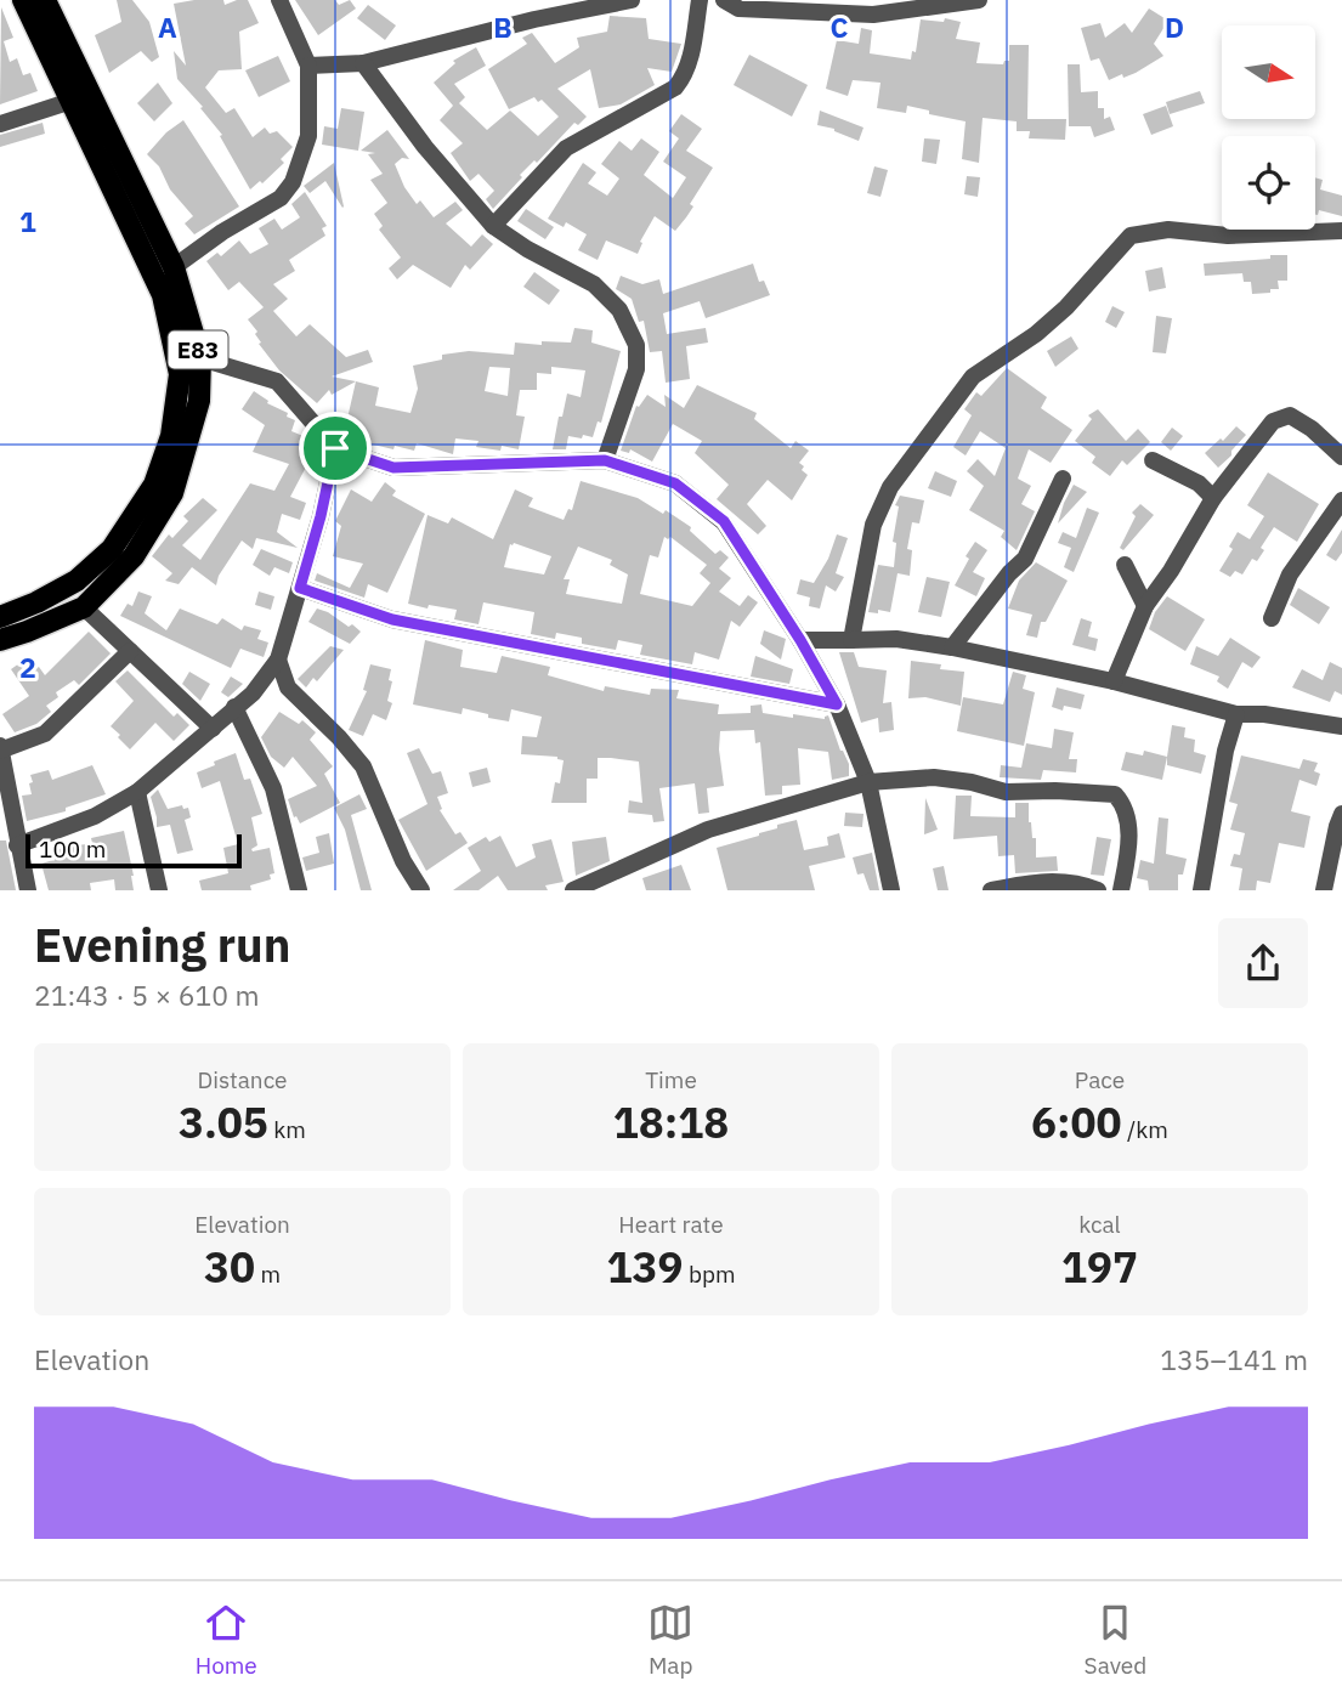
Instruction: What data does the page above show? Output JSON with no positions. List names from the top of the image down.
{
  "streets": {
    "main road": ["E83"]
  },
  "scale_bar": "100 m",
  "north": "right",
  "page": {
    "scale": "100 m",
    "heading": ["Evening run", "21:43 · 5 × 610 m"],
    "stats": [
      ["Distance", "3.05 km"],
      ["Time", "18:18"],
      ["Pace", "6:00 /km"],
      ["Elevation", "30 m"],
      ["Heart rate", "139 bpm"],
      ["kcal", "197"]
    ],
    "chart": ["Elevation", "135–141 m"],
    "tabs": ["Home", "Map", "Saved"]
  },
  "grid": {
    "columns": [
      "A",
      "B",
      "C",
      "D"
    ],
    "rows": ["1", "2"]
  }
}
